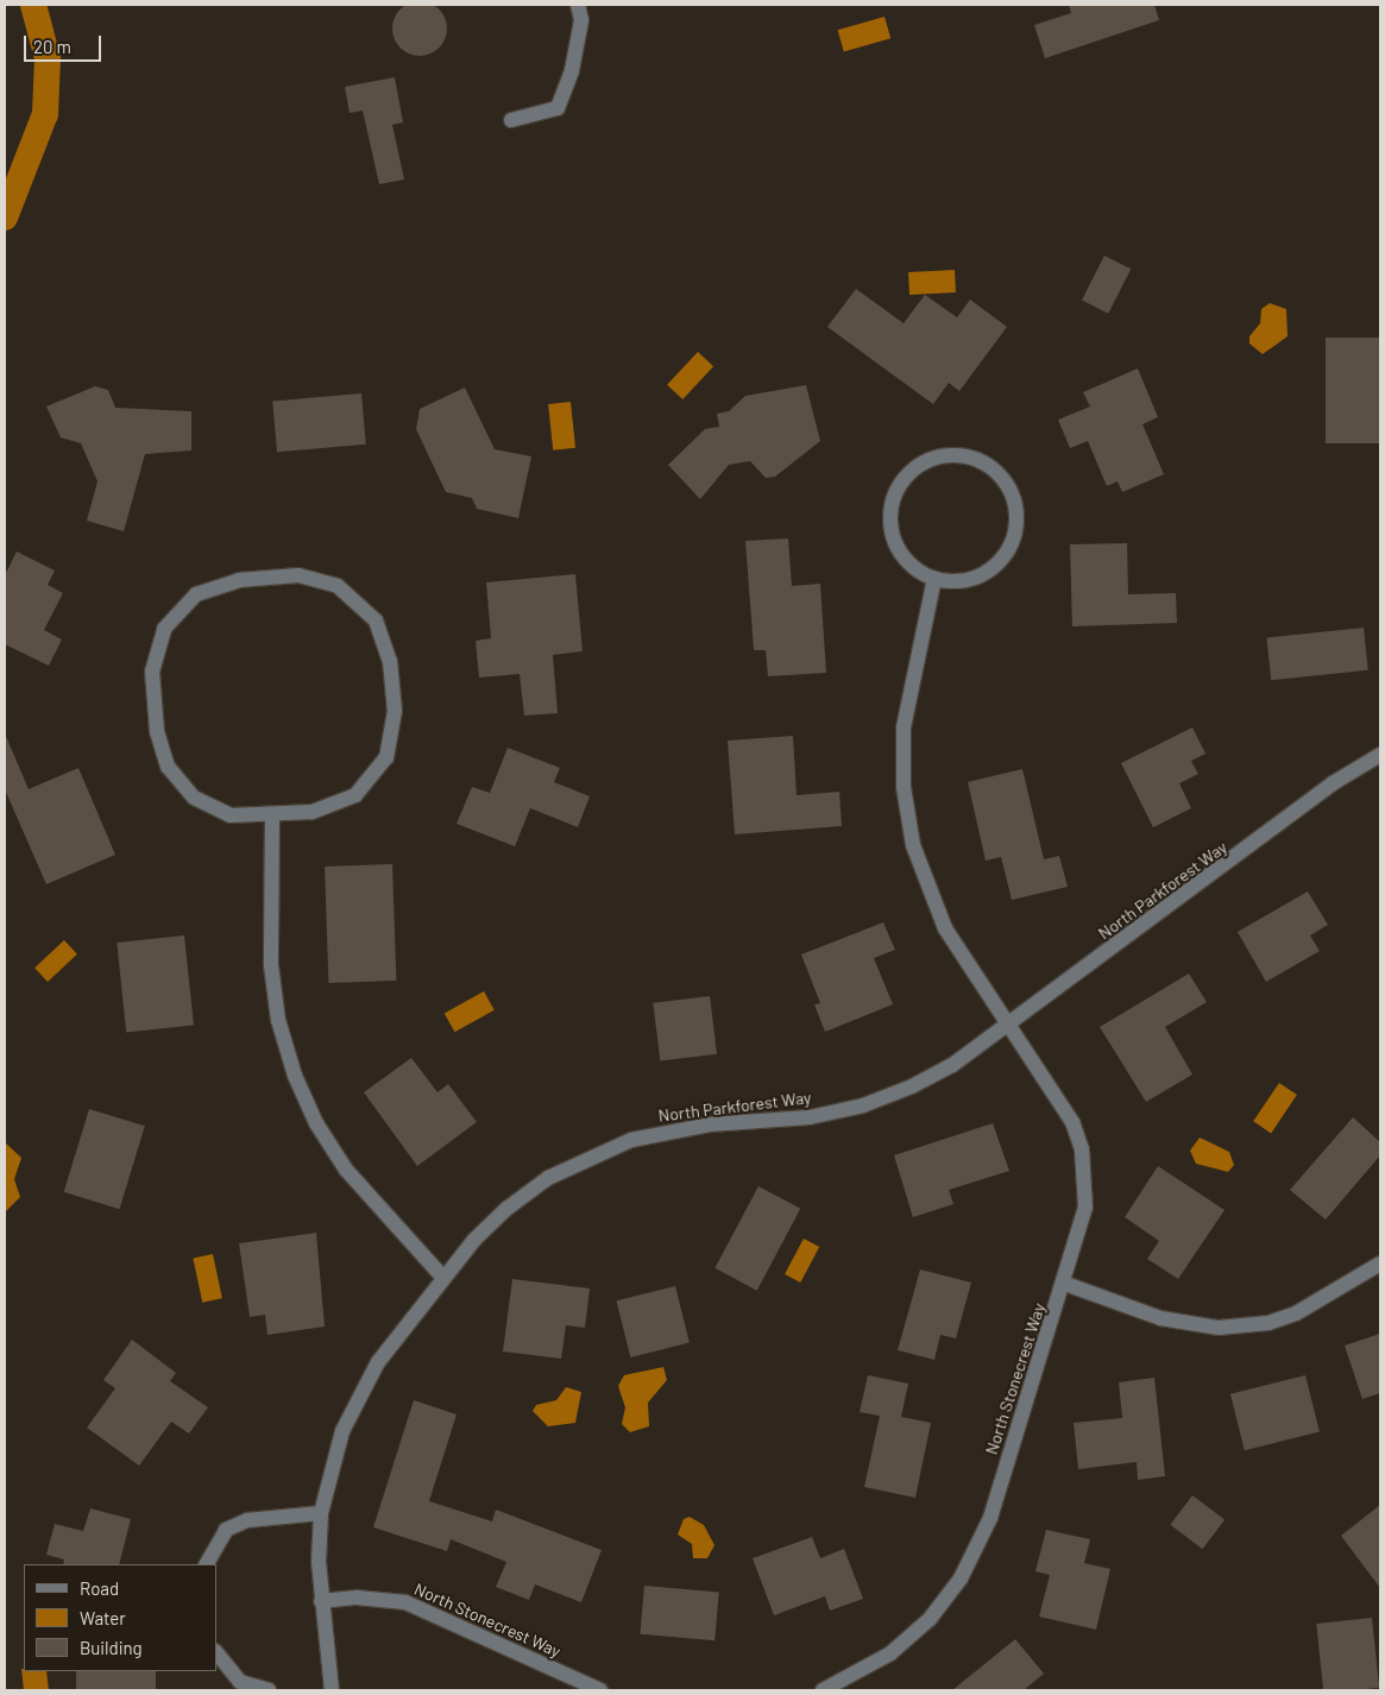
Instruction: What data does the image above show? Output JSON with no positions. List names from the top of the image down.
{
  "streets": {
    "street": ["North Parkforest Way", "North Stonecrest Way"]
  },
  "crossings": [
    ["North Parkforest Way", "North Stonecrest Way"]
  ],
  "legend": ["Road", "Water", "Building"],
  "scale_bar": "20 m"
}
